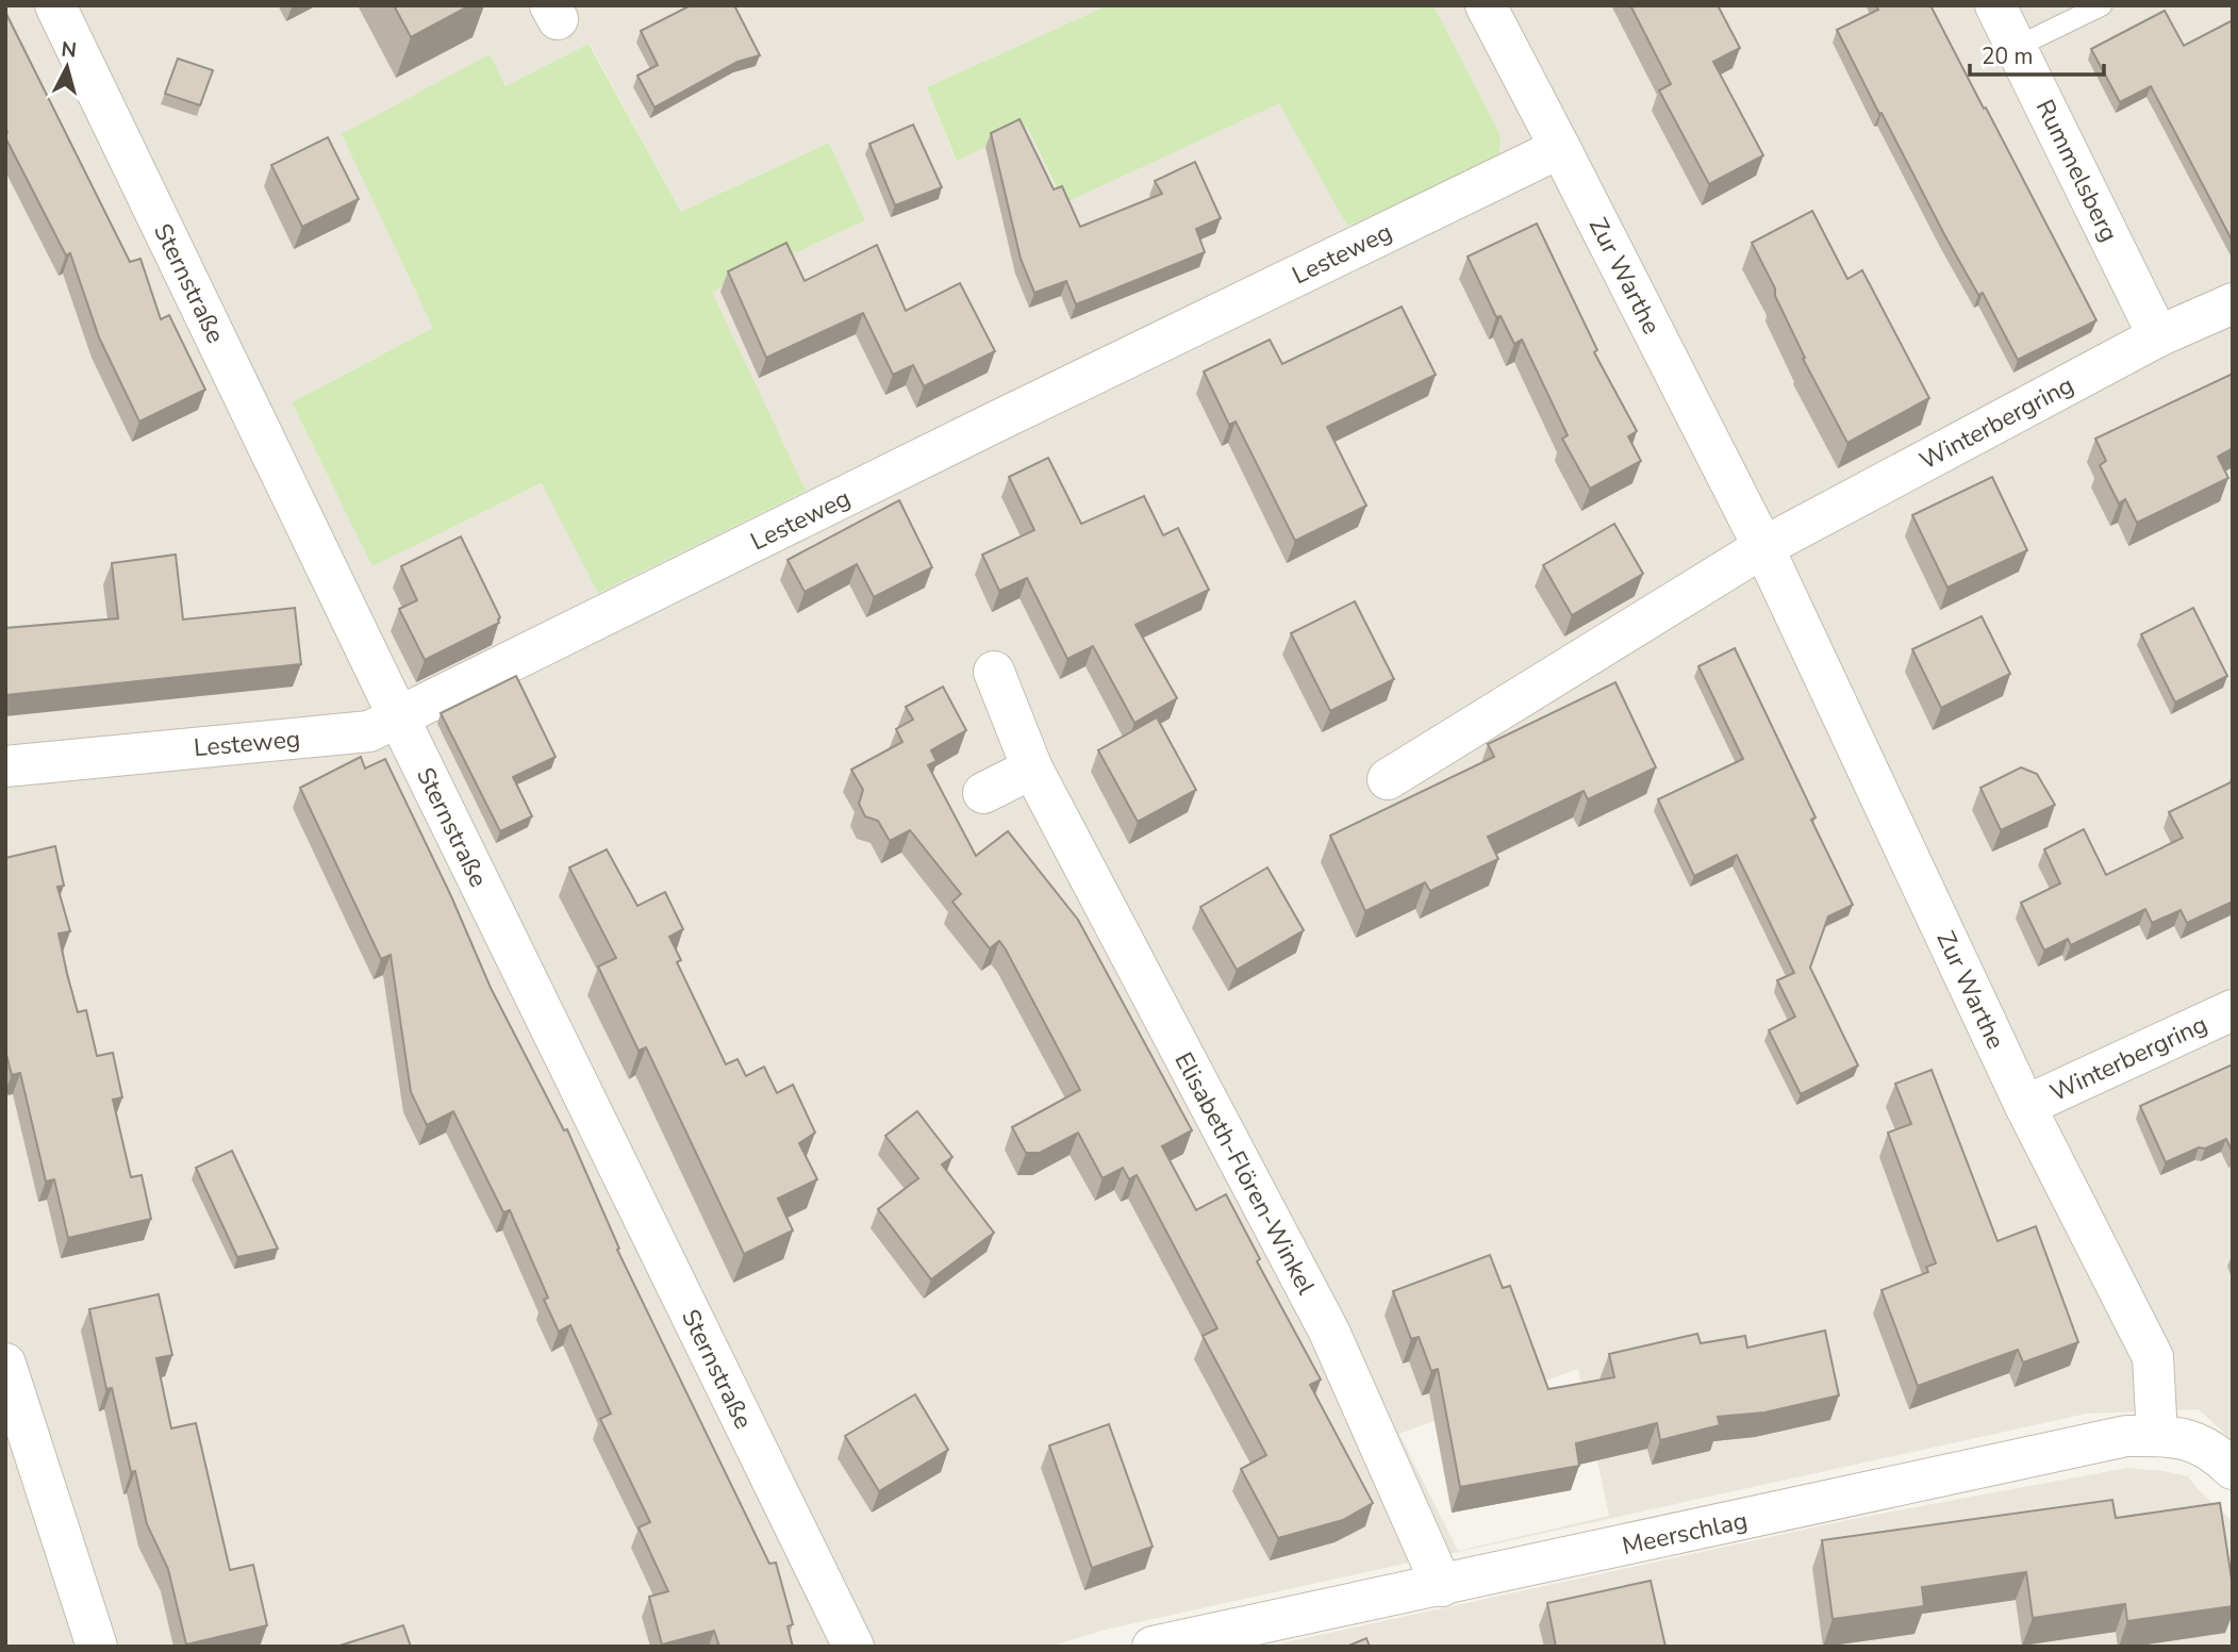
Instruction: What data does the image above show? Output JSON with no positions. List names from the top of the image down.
{
  "streets": {
    "street": [
      "Rummelsberg",
      "Lesteweg",
      "Zur Warthe",
      "Sternstraße",
      "Winterbergring",
      "Elisabeth-Flören-Winkel",
      "Meerschlag"
    ]
  },
  "crossings": [
    ["Rummelsberg", "Winterbergring"],
    ["Lesteweg", "Zur Warthe"],
    ["Lesteweg", "Sternstraße"],
    ["Zur Warthe", "Winterbergring"],
    ["Zur Warthe", "Meerschlag"],
    ["Elisabeth-Flören-Winkel", "Meerschlag"]
  ],
  "scale_bar": "20 m",
  "north": "top"
}
